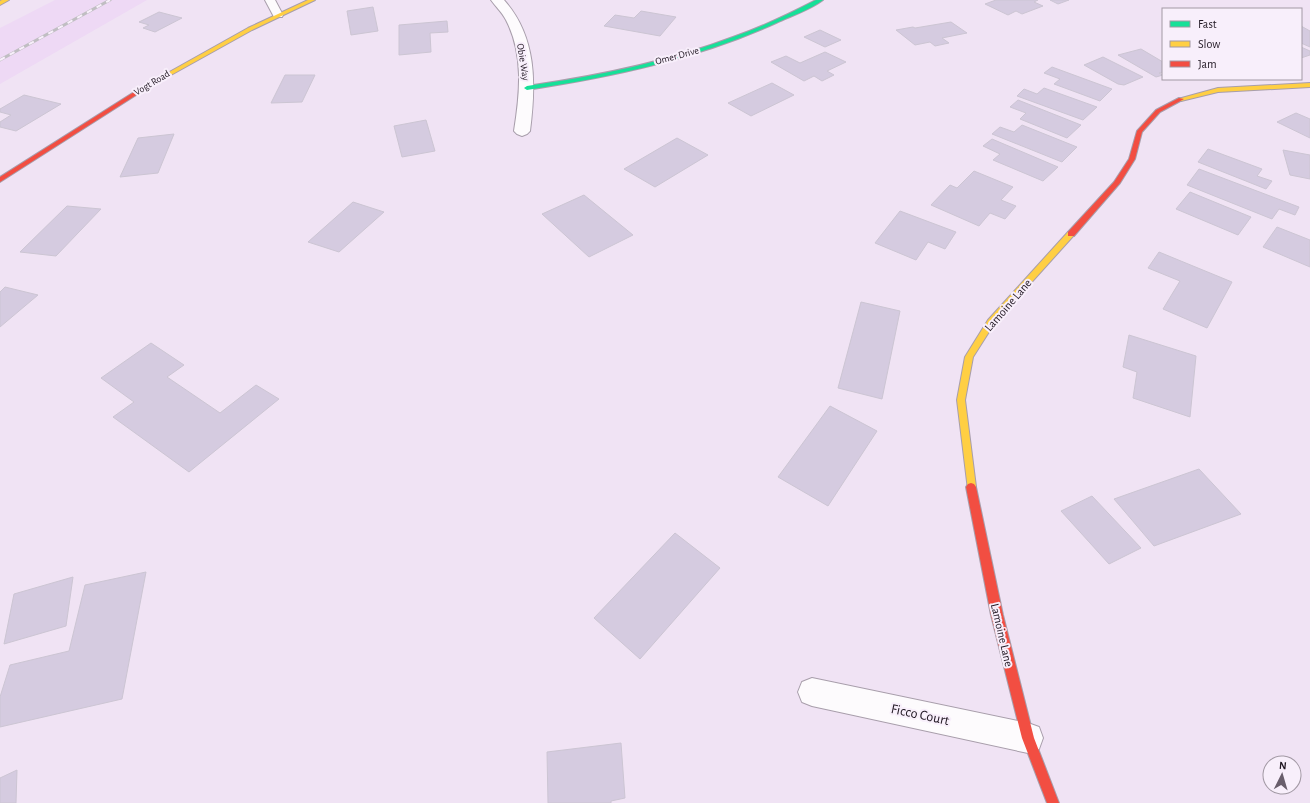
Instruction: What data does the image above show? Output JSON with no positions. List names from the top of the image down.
{
  "streets": {
    "main road": ["Omer Drive", "Vogt Road", "Lamoine Lane"],
    "street": ["Obie Way", "Ficco Court"]
  },
  "crossings": [
    ["Omer Drive", "Obie Way"],
    ["Lamoine Lane", "Ficco Court"]
  ],
  "legend": ["Fast", "Slow", "Jam"],
  "north": "top"
}
